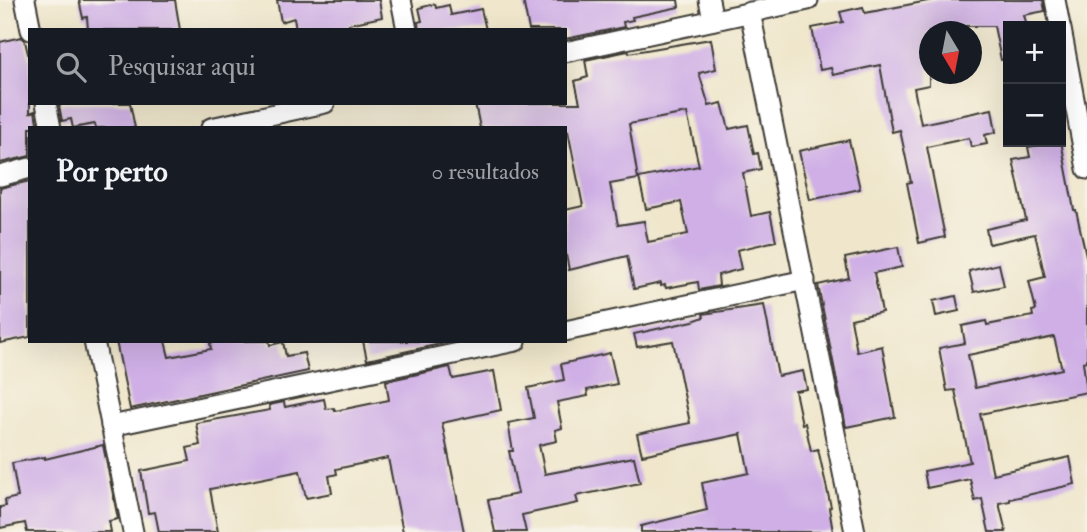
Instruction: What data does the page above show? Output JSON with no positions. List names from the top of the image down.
{
  "north": "bottom",
  "page": {
    "map_buttons": ["+", "−"],
    "search": "Pesquisar aqui",
    "heading": ["Por perto", "0 resultados"]
  }
}
